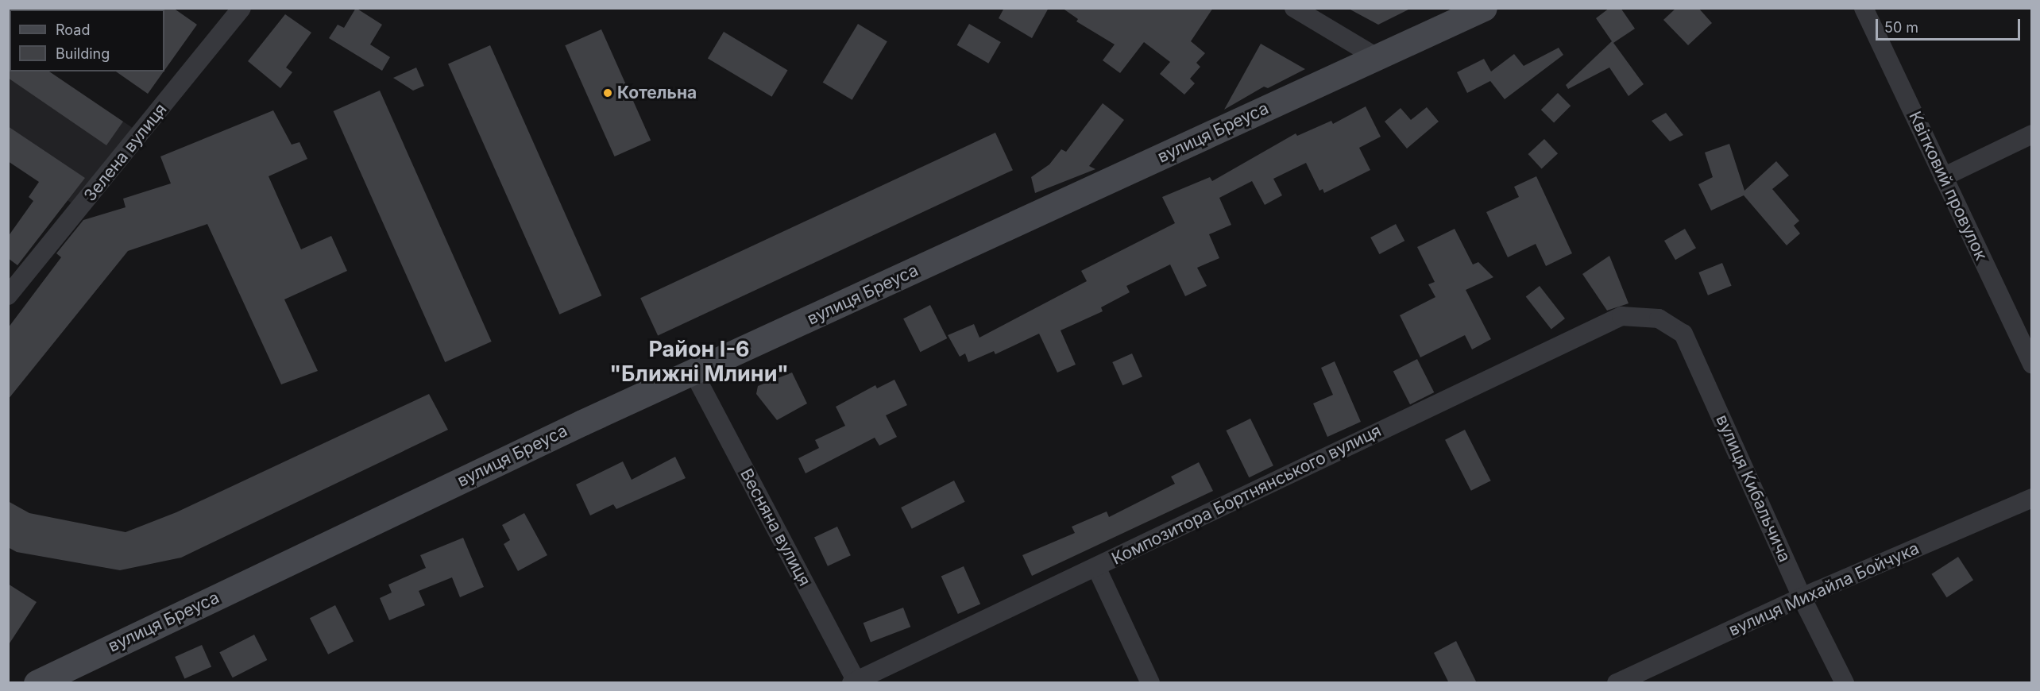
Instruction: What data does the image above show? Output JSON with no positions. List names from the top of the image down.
{
  "streets": {
    "street": [
      "вулиця Бреуса",
      "Зелена вулиця",
      "Квітковий провулок",
      "вулиця Кибальчича",
      "Композитора Бортнянського вулиця",
      "Весняна вулиця",
      "вулиця Михайла Бойчука"
    ]
  },
  "crossings": [
    ["вулиця Бреуса", "Весняна вулиця"],
    ["вулиця Кибальчича", "Композитора Бортнянського вулиця"],
    ["вулиця Кибальчича", "вулиця Михайла Бойчука"],
    ["Композитора Бортнянського вулиця", "Весняна вулиця"]
  ],
  "districts": ["Район І-6 \"Ближні Млини\""],
  "places": ["Котельна"],
  "legend": ["Road", "Building"],
  "scale_bar": "50 m"
}
